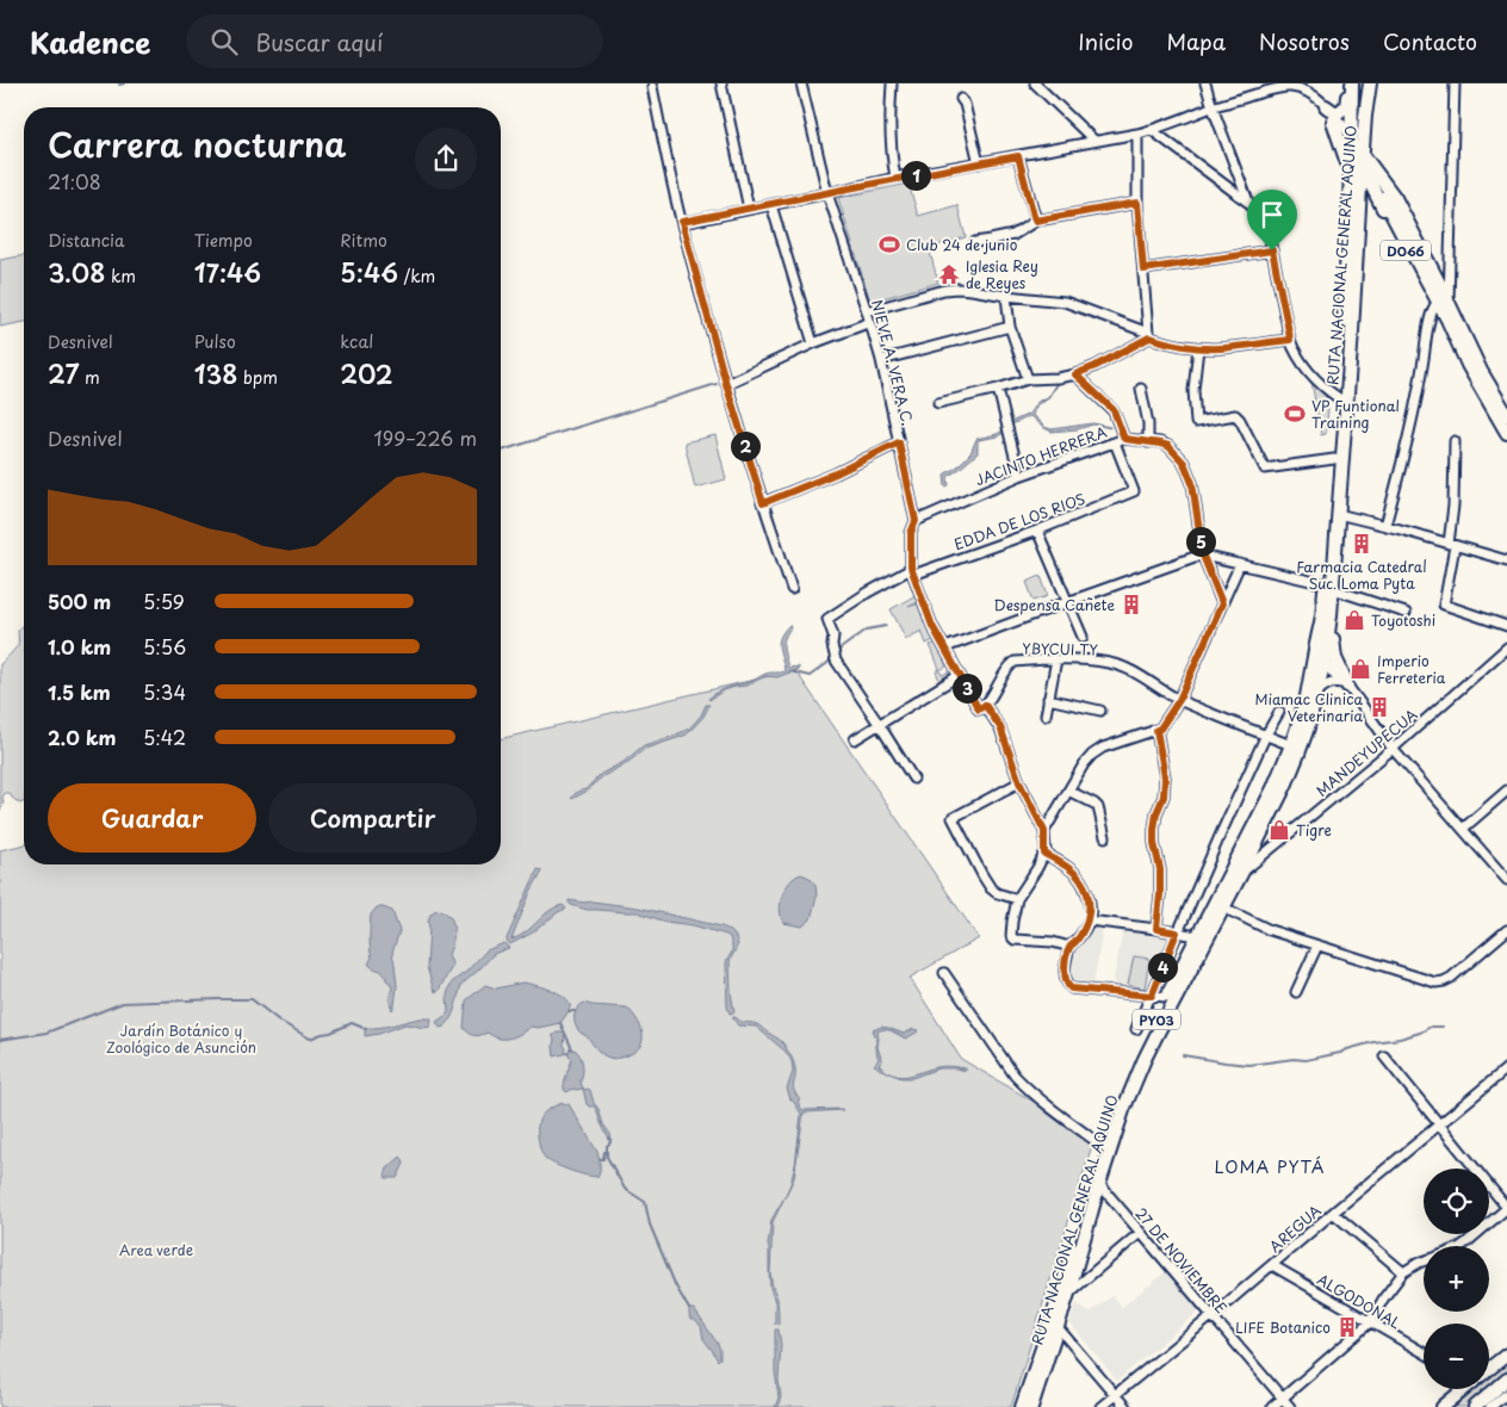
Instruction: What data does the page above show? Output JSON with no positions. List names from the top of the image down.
{
  "streets": {
    "highway": ["D066", "RUTA NACIONAL GENERAL AQUINO", "PY03"],
    "street": [
      "NIEVE A. VERA C.",
      "JACINTO HERRERA",
      "EDDA DE LOS RIOS",
      "YBYCUI TY",
      "MANDEYUPECUA",
      "AREGUA",
      "27 DE NOVIEMBRE",
      "ALGODONAL"
    ]
  },
  "crossings": [
    ["D066", "RUTA NACIONAL GENERAL AQUINO"],
    ["RUTA NACIONAL GENERAL AQUINO", "YBYCUI TY"],
    ["RUTA NACIONAL GENERAL AQUINO", "MANDEYUPECUA"],
    ["RUTA NACIONAL GENERAL AQUINO", "27 DE NOVIEMBRE"],
    ["NIEVE A. VERA C.", "JACINTO HERRERA"],
    ["NIEVE A. VERA C.", "EDDA DE LOS RIOS"],
    ["NIEVE A. VERA C.", "YBYCUI TY"],
    ["JACINTO HERRERA", "EDDA DE LOS RIOS"],
    ["AREGUA", "27 DE NOVIEMBRE"],
    ["AREGUA", "ALGODONAL"]
  ],
  "districts": ["LOMA PYTÁ"],
  "parks": ["Jardín Botánico y Zoológico de Asunción", "Area verde"],
  "places": {
    "sports": ["Club 24 de junio", "VP Funtional Training"],
    "temple": ["Iglesia Rey de Reyes"],
    "building": [
      "Farmacia Catedral Suc. Loma Pyta",
      "Despensa Cañete",
      "Miamac Clinica Veterinaria",
      "LIFE Botanico"
    ],
    "shop": ["Toyotoshi", "Imperio Ferreteria", "Tigre"]
  },
  "page": {
    "header": "Kadence",
    "search": "Buscar aquí",
    "nav": [
      "Inicio",
      "Mapa",
      "Nosotros",
      "Contacto"
    ],
    "heading": ["Carrera nocturna", "21:08"],
    "pins": [
      "1",
      "2",
      "5",
      "3",
      "4"
    ],
    "stats": [
      ["Distancia", "3.08 km"],
      ["Tiempo", "17:46"],
      ["Ritmo", "5:46 /km"],
      ["Desnivel", "27 m"],
      ["Pulso", "138 bpm"],
      ["kcal", "202"]
    ],
    "chart": ["Desnivel", "199–226 m"],
    "list": [
      {
        "name": "500 m",
        "note": "5:59"
      },
      {
        "name": "1.0 km",
        "note": "5:56"
      },
      {
        "name": "1.5 km",
        "note": "5:34"
      },
      {
        "name": "2.0 km",
        "note": "5:42"
      }
    ],
    "buttons": ["Guardar", "Compartir"],
    "map_buttons": ["+", "−"]
  }
}
